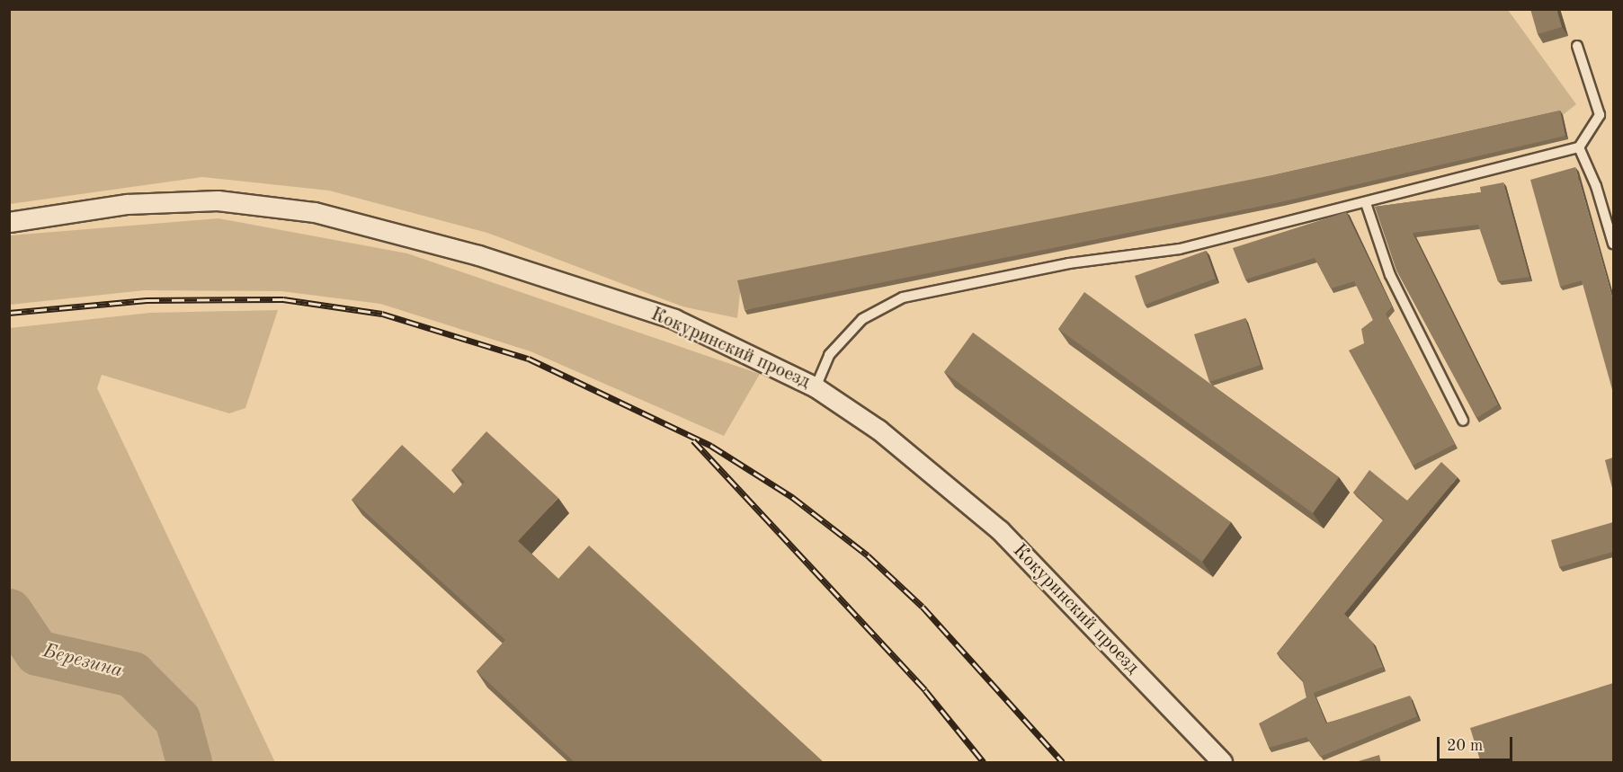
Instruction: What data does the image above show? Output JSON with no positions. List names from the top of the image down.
{
  "streets": {
    "street": ["Кокуринский проезд"]
  },
  "water": ["Березина"],
  "scale_bar": "20 m"
}
